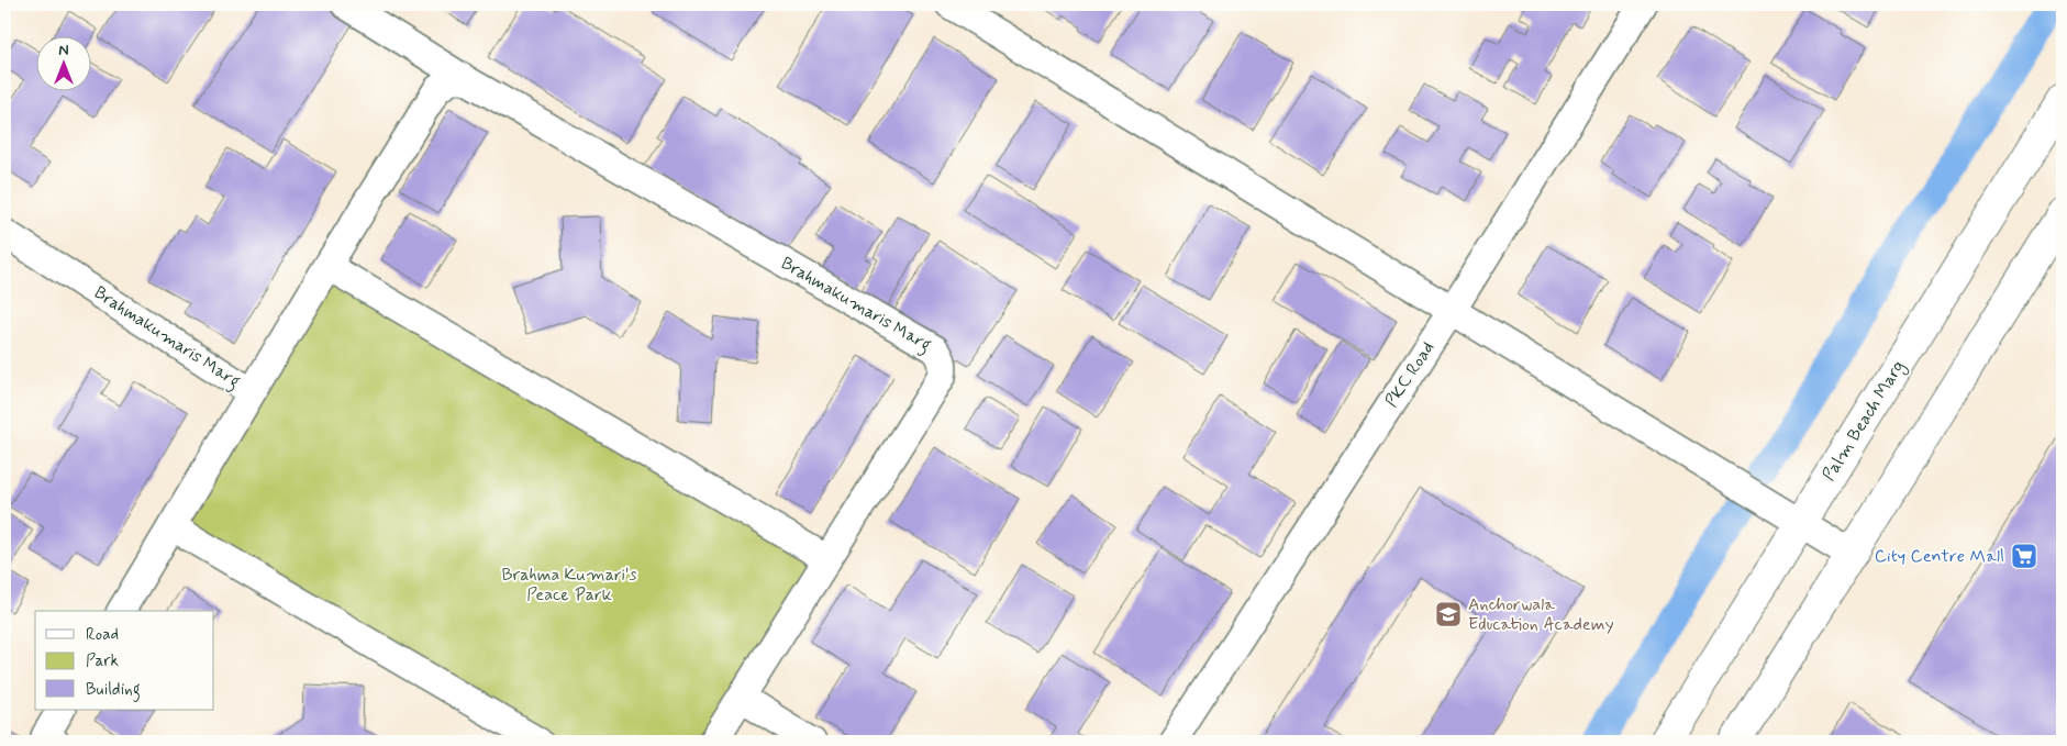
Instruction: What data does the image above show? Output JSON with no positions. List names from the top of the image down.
{
  "streets": {
    "main road": ["Palm Beach Marg"],
    "street": ["Brahmakumaris Marg", "PKC Road"]
  },
  "parks": ["Brahma Kumari's Peace Park"],
  "places": {
    "supermarket": ["City Centre Mall"],
    "school or university": ["Anchorwala Education Academy"]
  },
  "legend": ["Road", "Park", "Building"],
  "north": "top"
}
